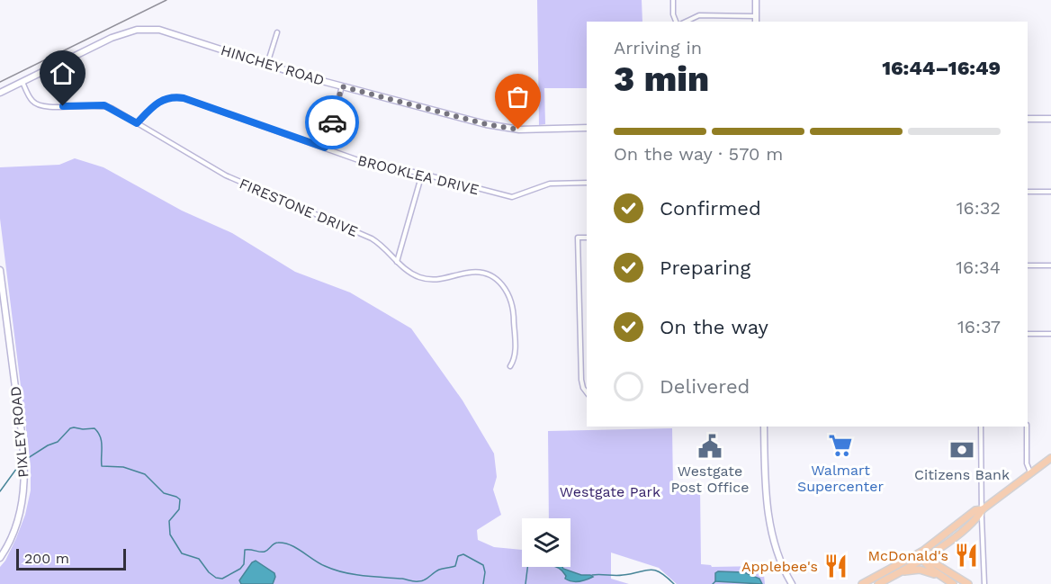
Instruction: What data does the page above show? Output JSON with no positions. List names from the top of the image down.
{
  "streets": {
    "street": [
      "HINCHEY ROAD",
      "BROOKLEA DRIVE",
      "FIRESTONE DRIVE",
      "PIXLEY ROAD"
    ]
  },
  "crossings": [
    ["HINCHEY ROAD", "FIRESTONE DRIVE"],
    ["BROOKLEA DRIVE", "FIRESTONE DRIVE"]
  ],
  "parks": ["Westgate Park"],
  "places": {
    "supermarket": ["Walmart Supercenter"],
    "public building": ["Westgate Post Office"],
    "bank": ["Citizens Bank"],
    "restaurant": ["McDonald's", "Applebee's"]
  },
  "scale_bar": "200 m",
  "page": {
    "heading": ["3 min", "Arriving in", "16:44–16:49"],
    "bar": "On the way · 570 m",
    "list": [
      ["Confirmed", "16:32"],
      ["Preparing", "16:34"],
      ["On the way", "16:37"],
      "Delivered"
    ],
    "scale": "200 m"
  }
}
